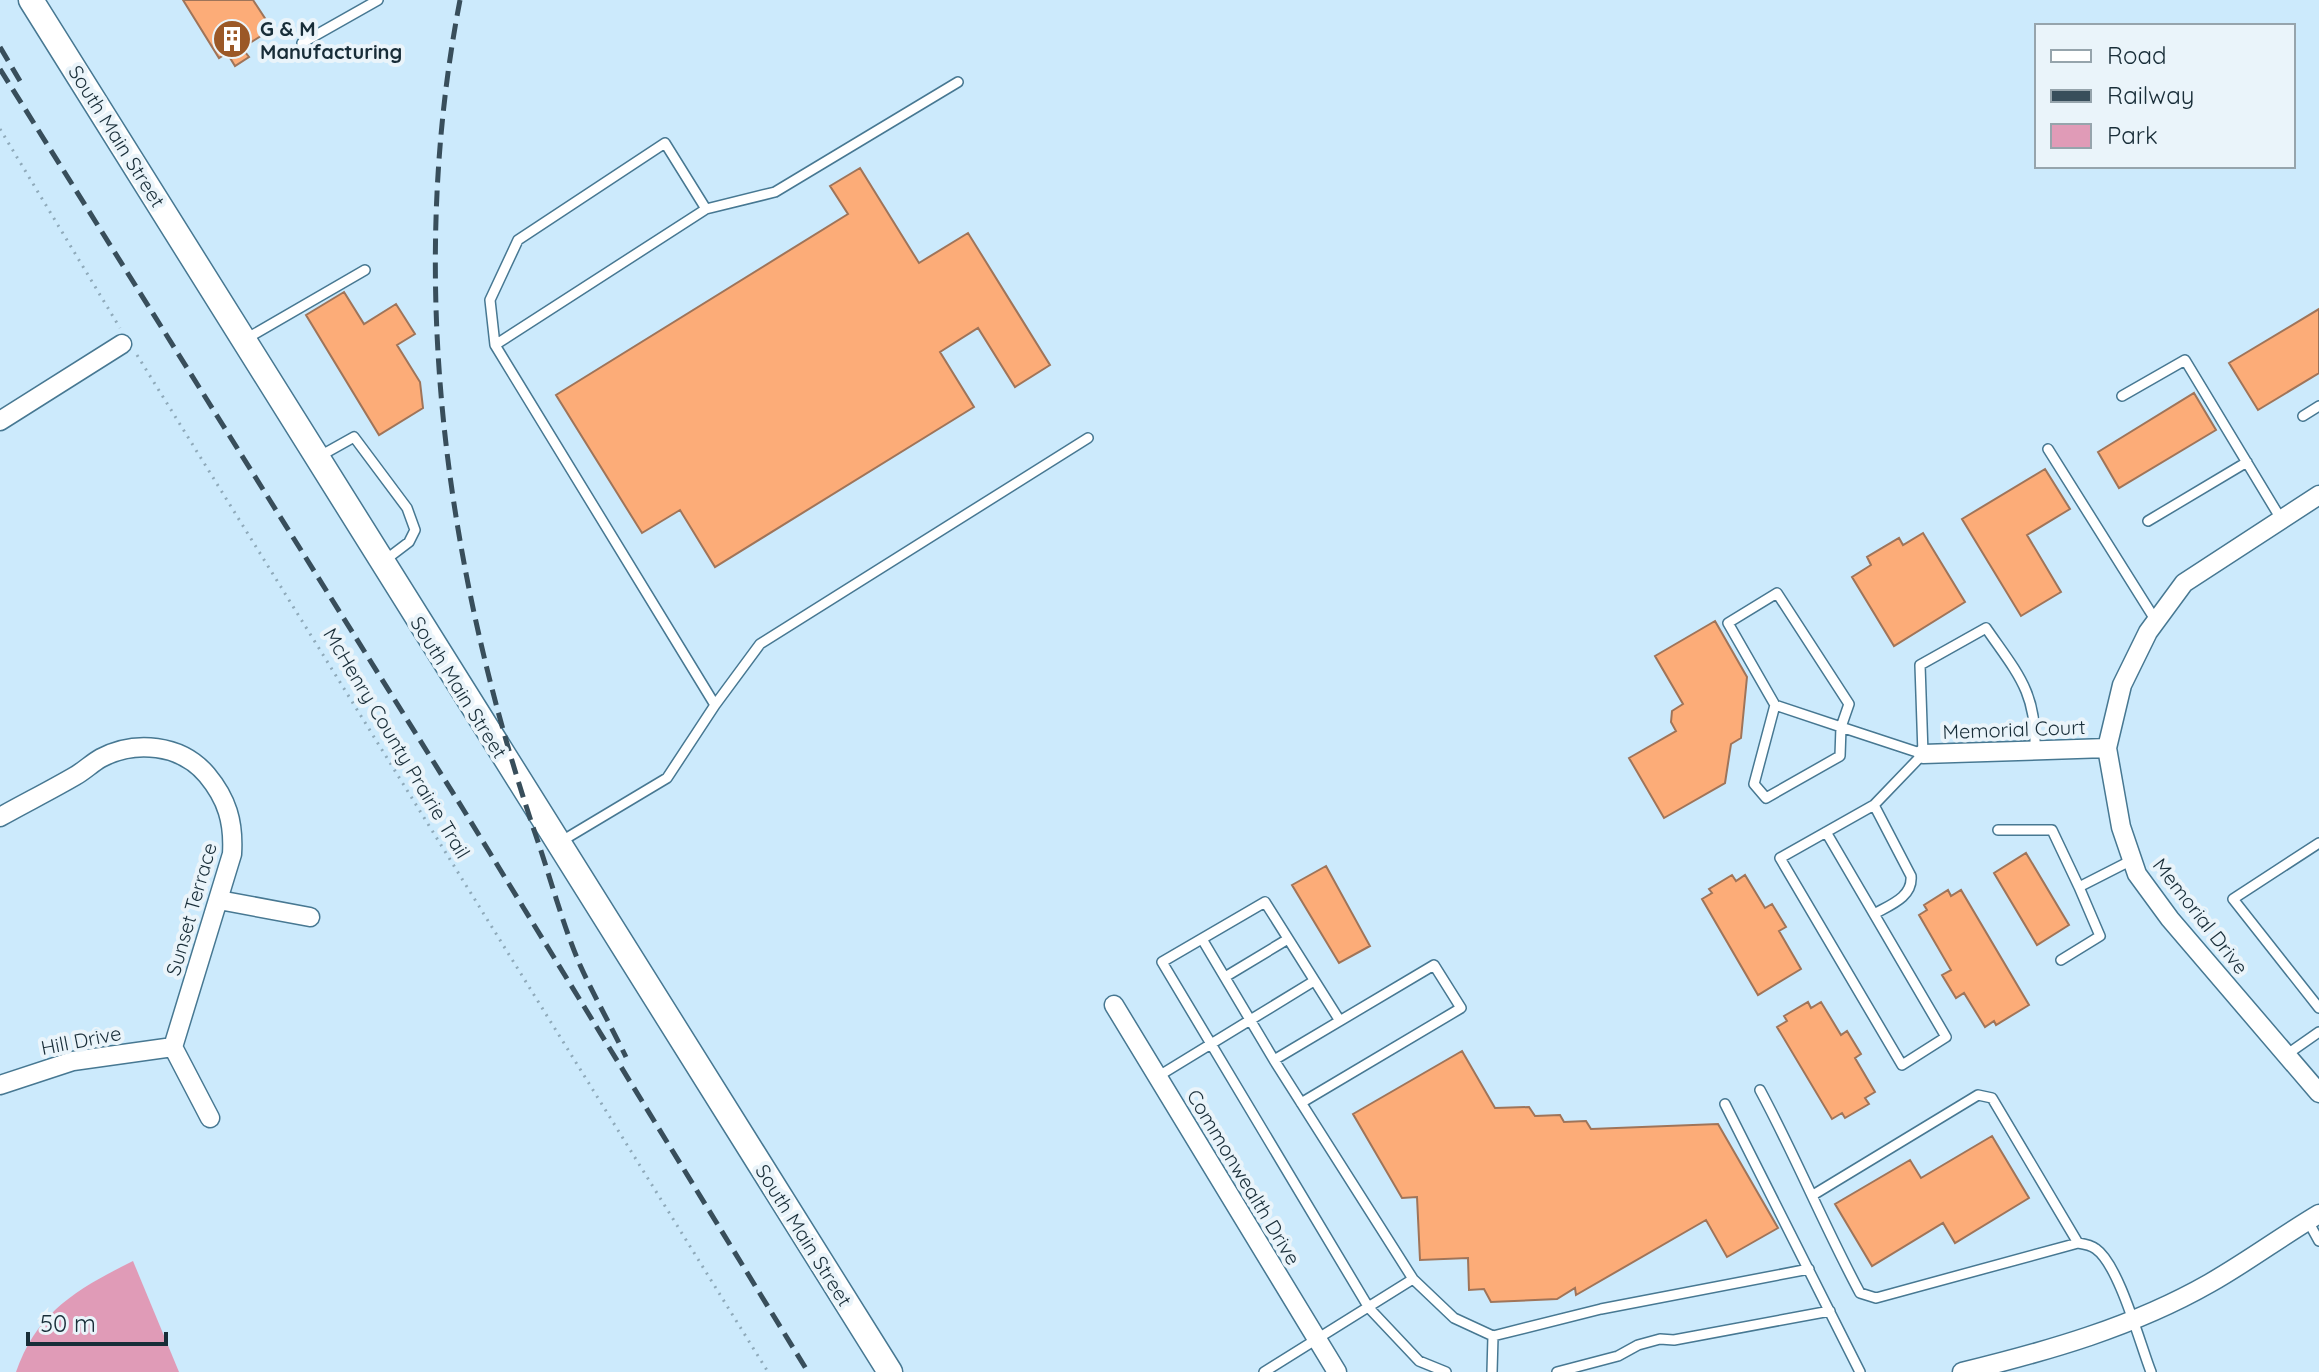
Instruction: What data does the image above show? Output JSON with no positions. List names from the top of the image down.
{
  "streets": {
    "street": [
      "South Main Street",
      "Memorial Court",
      "Sunset Terrace",
      "Memorial Drive",
      "Hill Drive",
      "Commonwealth Drive"
    ],
    "path": ["McHenry County Prairie Trail"]
  },
  "crossings": [
    ["Memorial Court", "Memorial Drive"],
    ["Sunset Terrace", "Hill Drive"]
  ],
  "places": {
    "building": ["G & M Manufacturing"]
  },
  "legend": ["Road", "Railway", "Park"],
  "scale_bar": "50 m"
}
